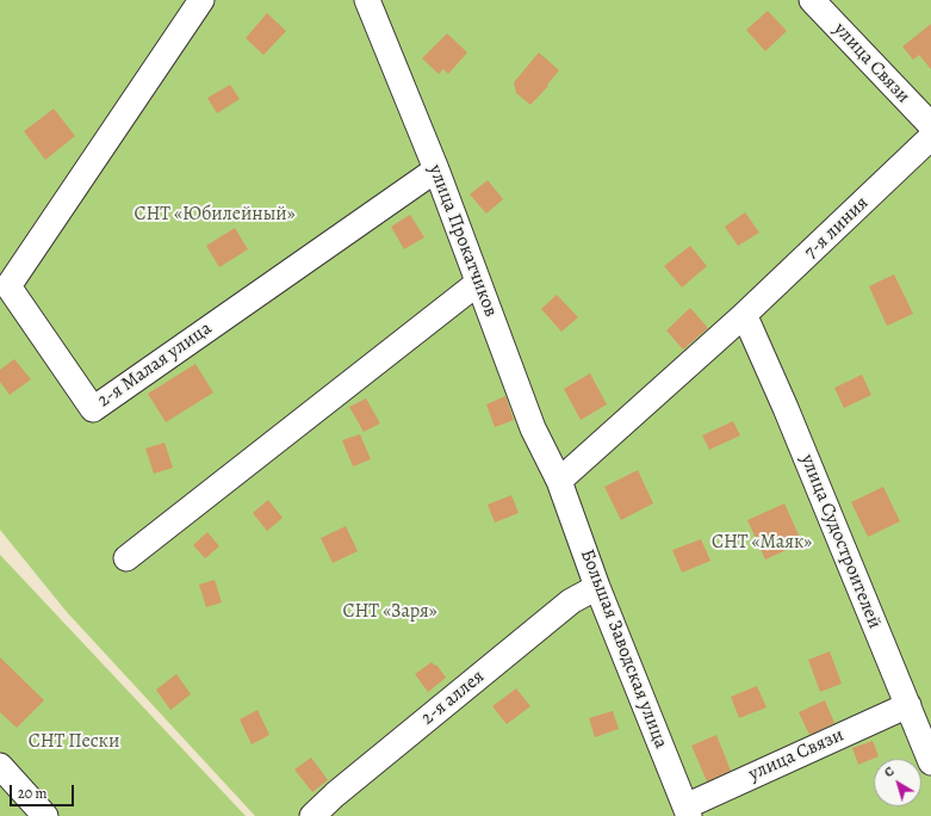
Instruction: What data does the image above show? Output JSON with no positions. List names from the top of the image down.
{
  "streets": {
    "street": [
      "улица Связи",
      "7-я линия",
      "улица Прокатчиков",
      "2-я Малая улица",
      "улица Судостроителей",
      "Большая Заводская улица",
      "2-я аллея"
    ]
  },
  "crossings": [
    ["улица Связи", "улица Судостроителей"],
    ["улица Связи", "Большая Заводская улица"],
    ["7-я линия", "улица Прокатчиков"],
    ["7-я линия", "улица Судостроителей"],
    ["7-я линия", "Большая Заводская улица"],
    ["улица Прокатчиков", "2-я Малая улица"],
    ["улица Прокатчиков", "Большая Заводская улица"],
    ["Большая Заводская улица", "2-я аллея"]
  ],
  "parks": [
    "СНТ «Юбилейный»",
    "СНТ «Маяк»",
    "СНТ «Заря»",
    "СНТ Пески"
  ],
  "scale_bar": "20 m",
  "north": "top left"
}
